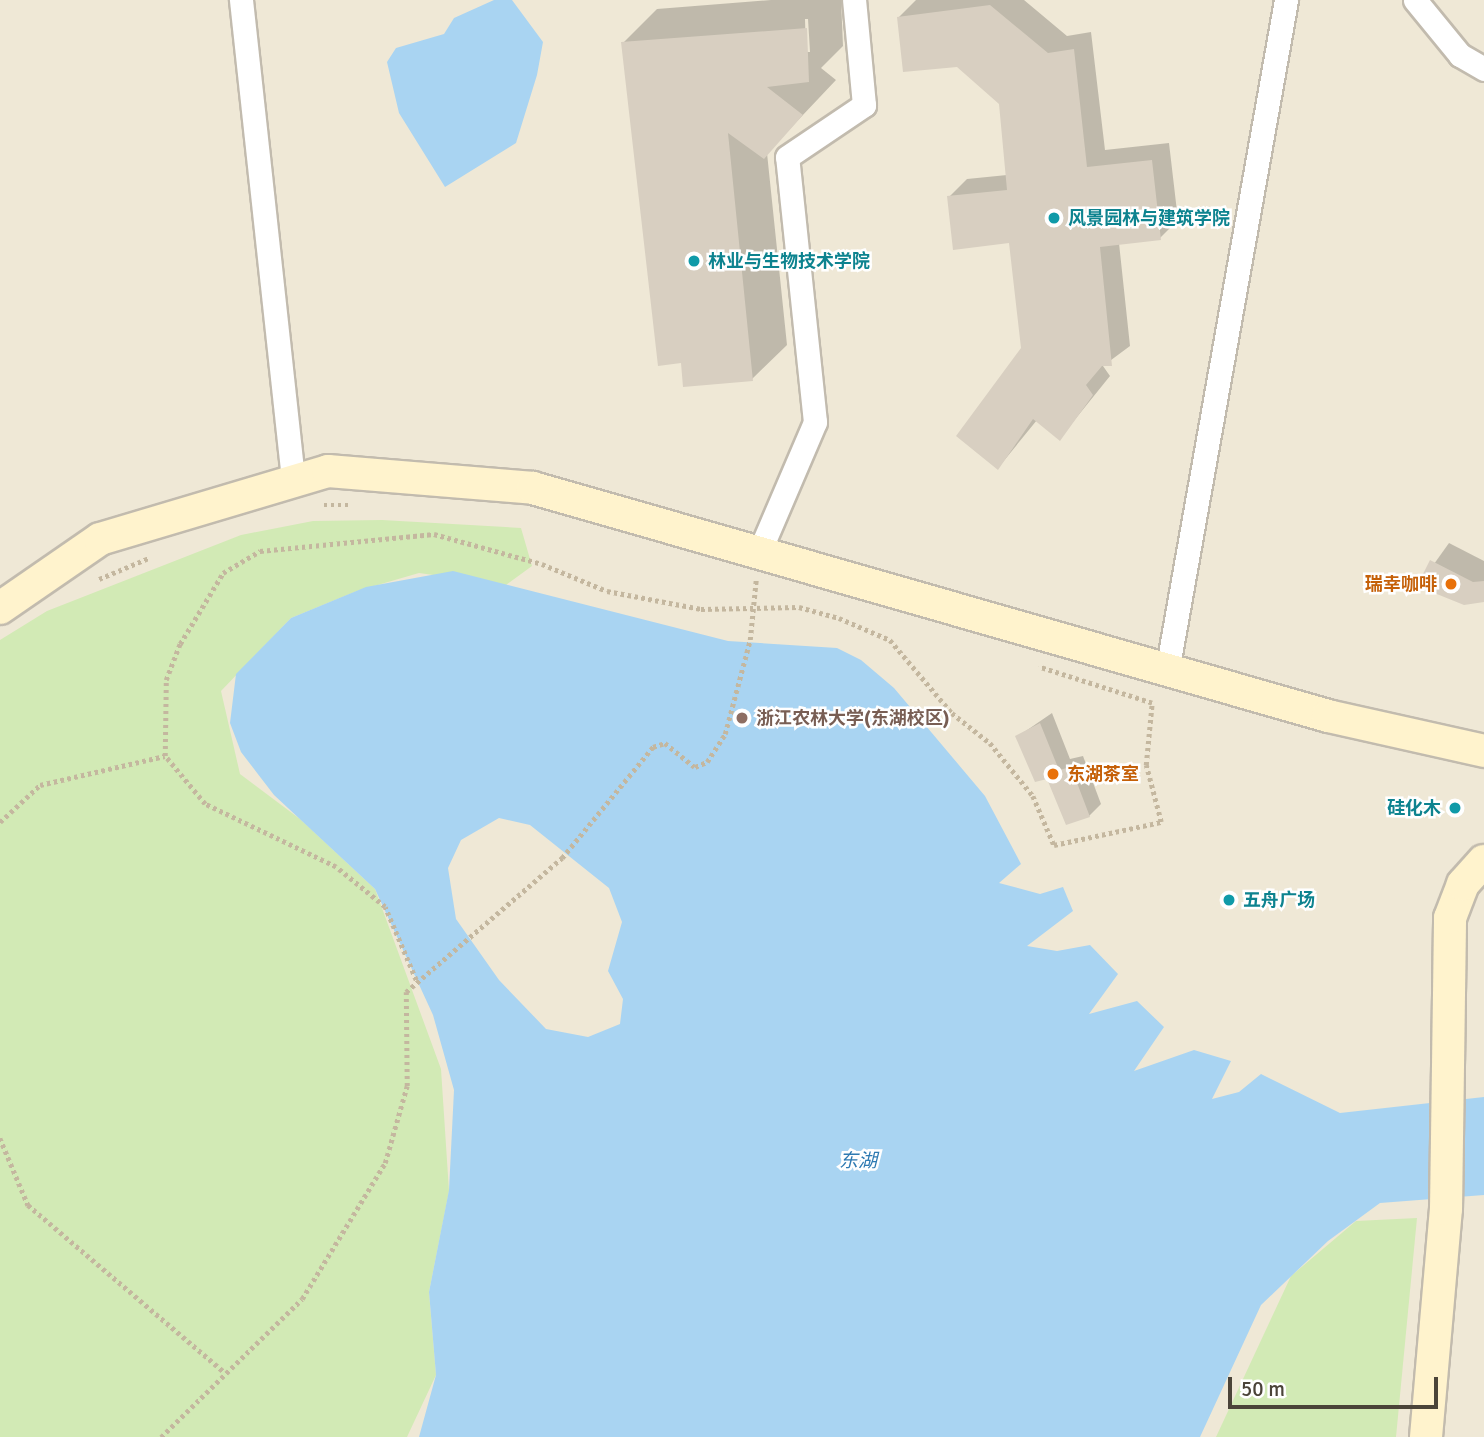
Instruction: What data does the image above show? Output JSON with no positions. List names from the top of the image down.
{
  "water": ["东湖"],
  "places": [
    "风景园林与建筑学院",
    "林业与生物技术学院",
    "瑞幸咖啡",
    "浙江农林大学(东湖校区)",
    "东湖茶室",
    "硅化木",
    "五舟广场"
  ],
  "scale_bar": "50 m"
}
